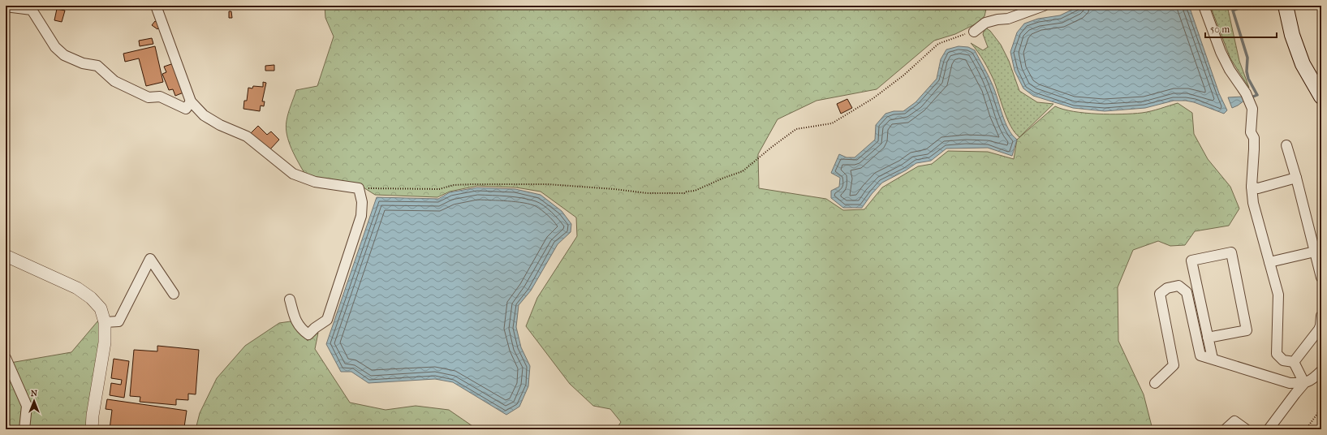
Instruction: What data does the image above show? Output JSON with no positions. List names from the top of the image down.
{
  "scale_bar": "50 m",
  "north": "top"
}
